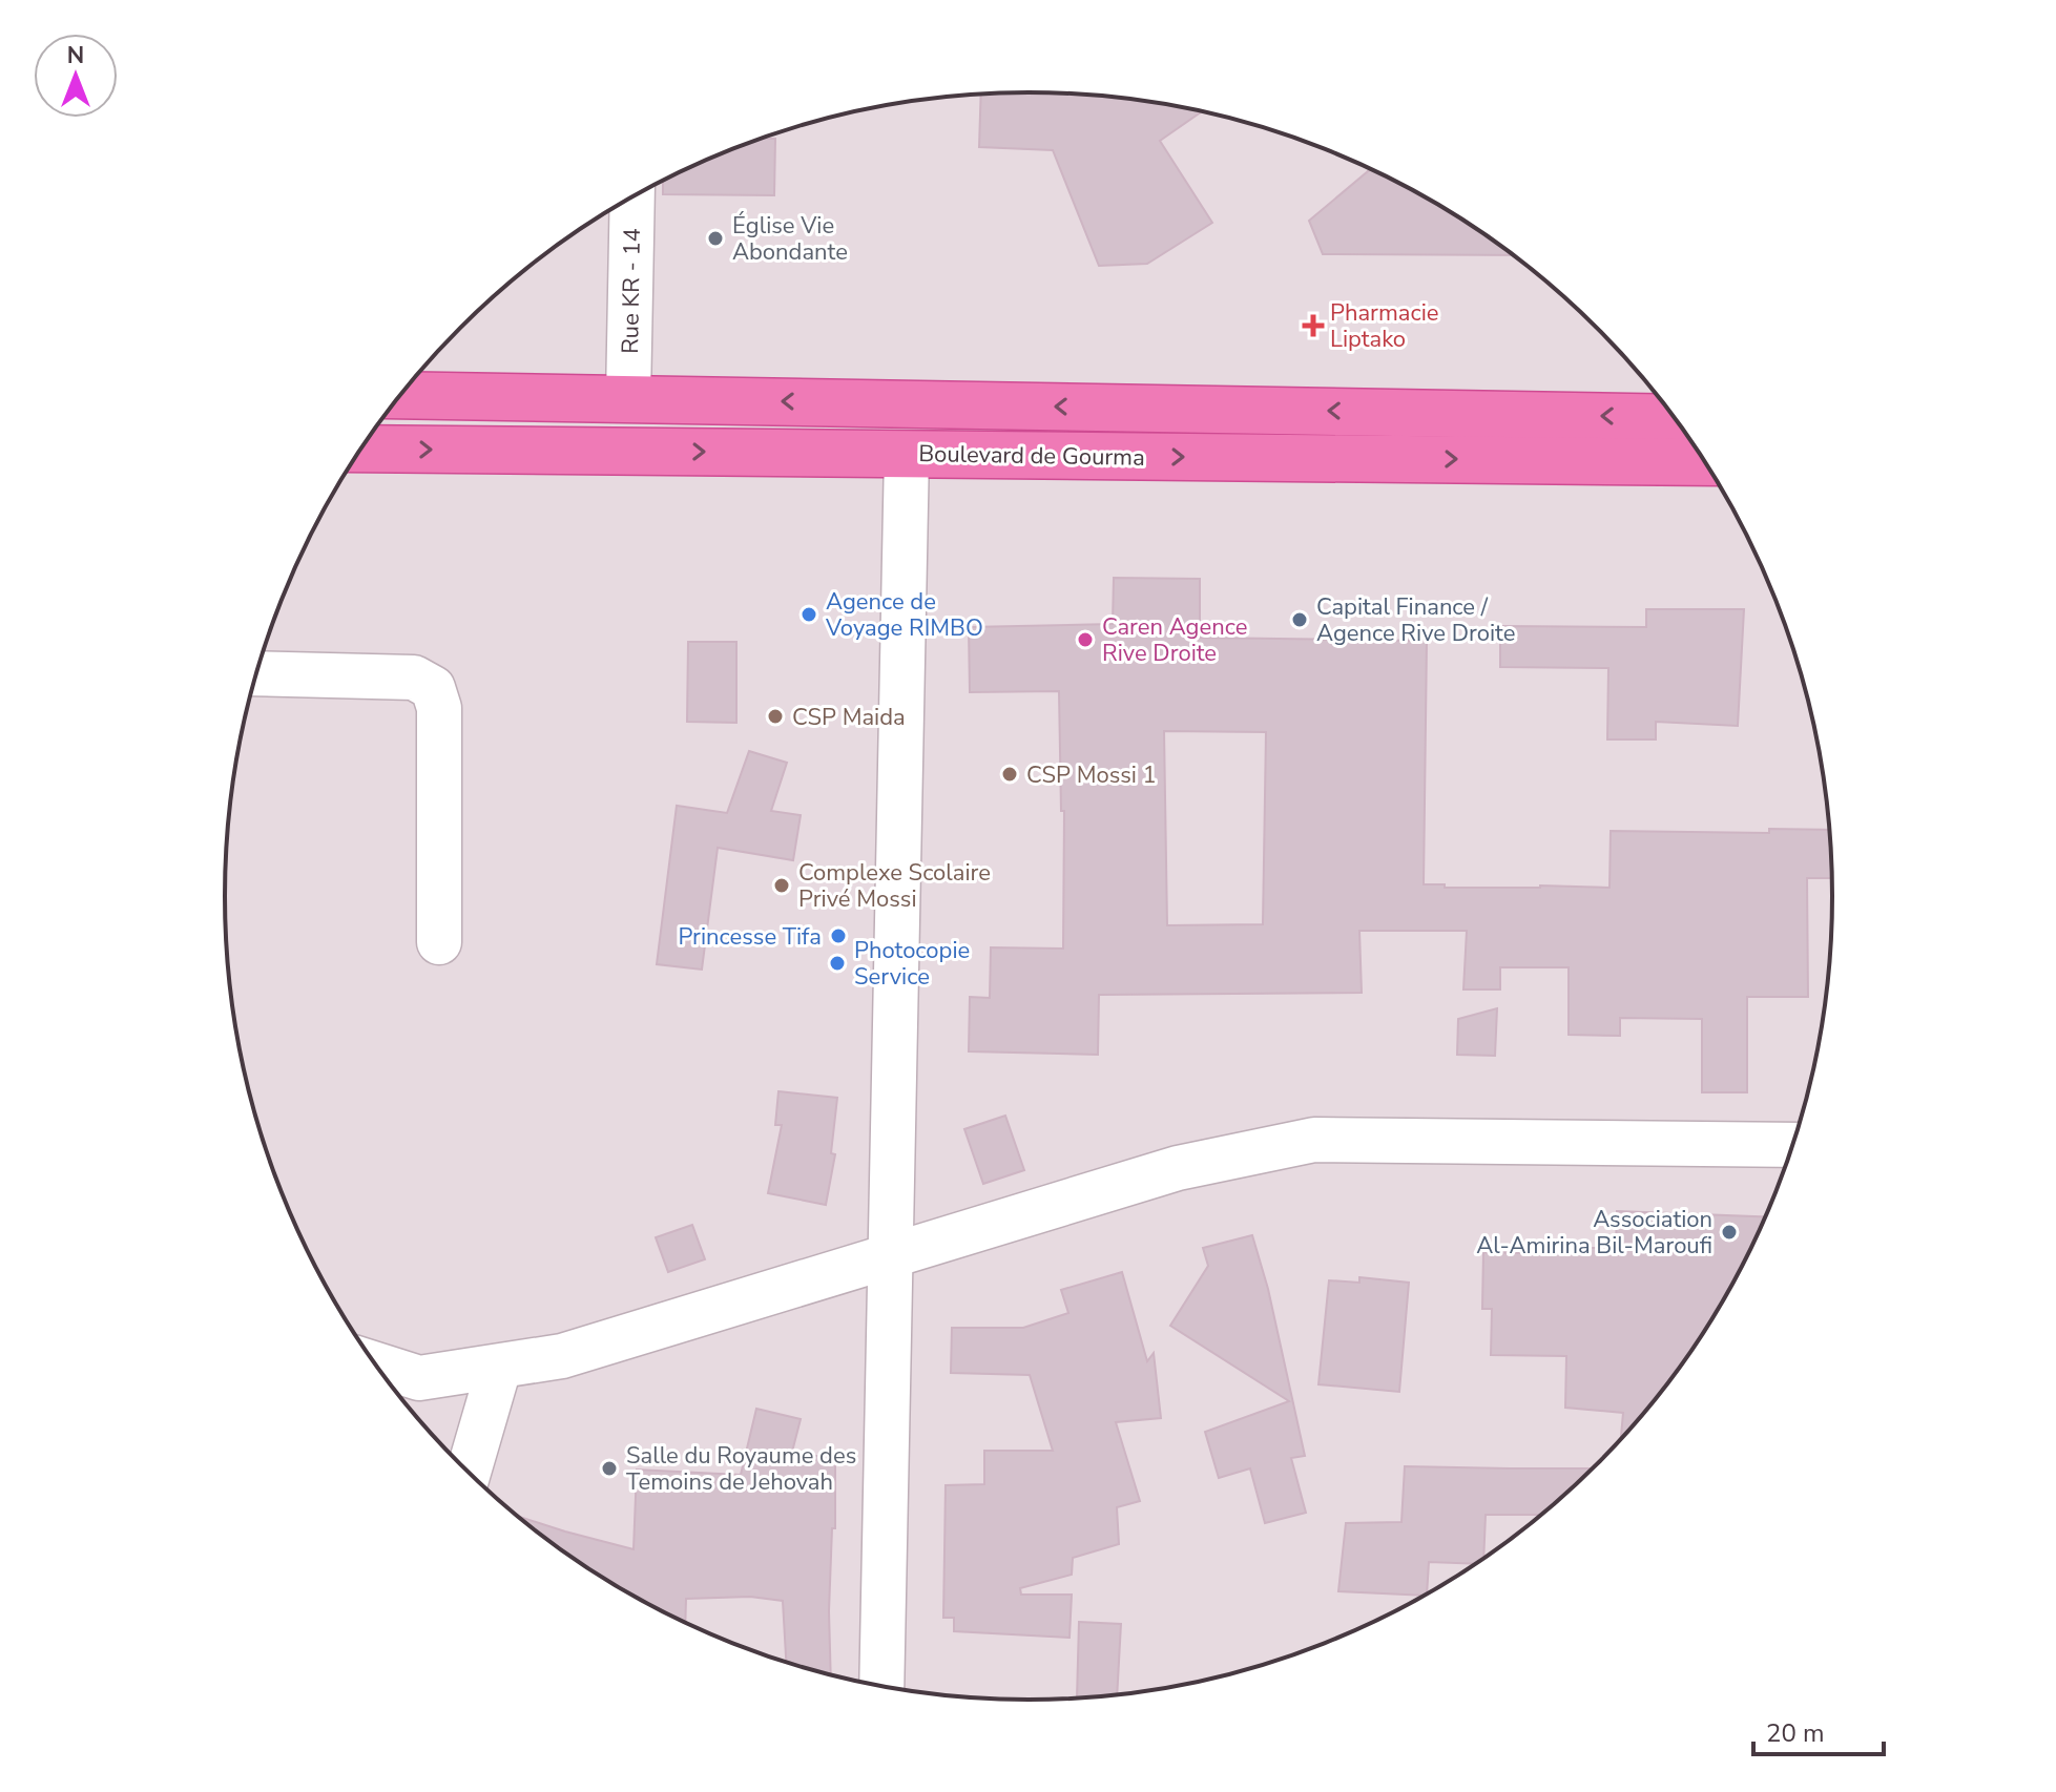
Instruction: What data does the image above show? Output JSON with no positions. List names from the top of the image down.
{
  "streets": {
    "highway": ["Boulevard de Gourma"],
    "street": ["Rue KR - 14"]
  },
  "places": {
    "other": [
      "Église Vie Abondante",
      "Agence de Voyage RIMBO",
      "Capital Finance / Agence Rive Droite",
      "Caren Agence Rive Droite",
      "CSP Maida",
      "CSP Mossi 1",
      "Complexe Scolaire Privé Mossi",
      "Princesse Tifa",
      "Photocopie Service",
      "Association Al-Amirina Bil-Maroufi",
      "Salle du Royaume des Temoins de Jehovah"
    ],
    "health": ["Pharmacie Liptako"]
  },
  "scale_bar": "20 m",
  "north": "top"
}
